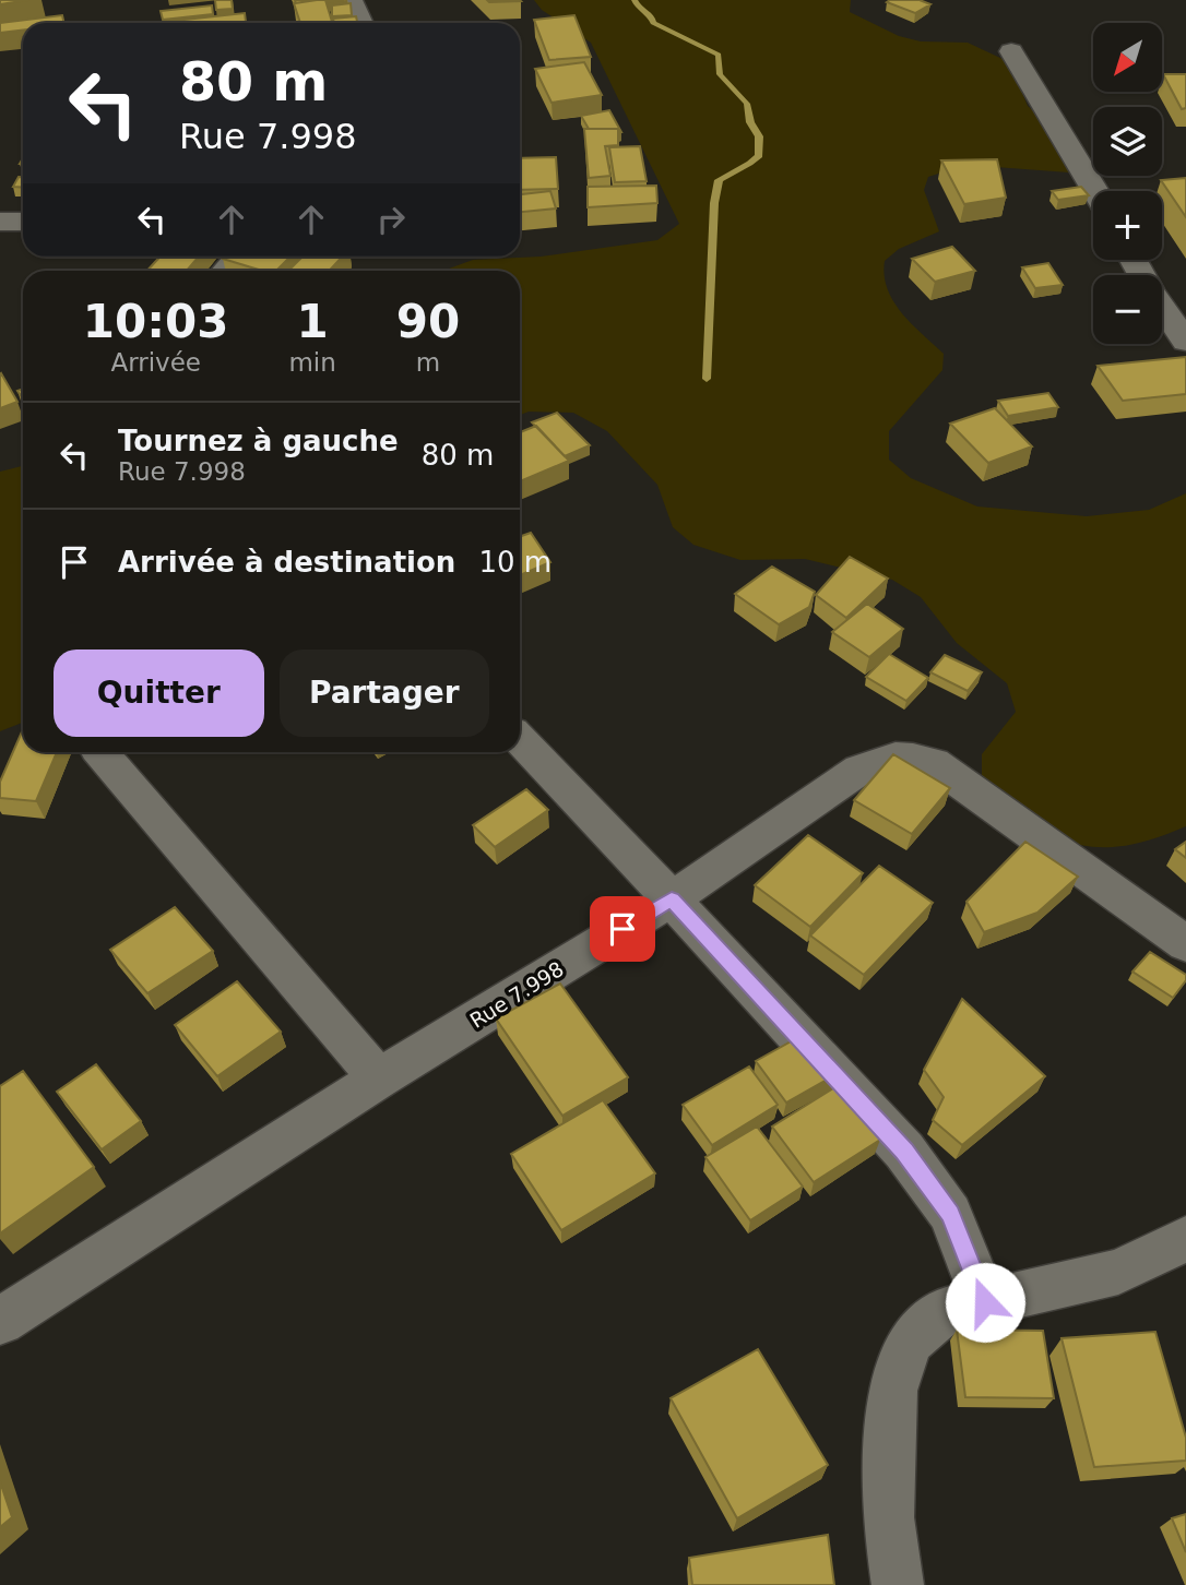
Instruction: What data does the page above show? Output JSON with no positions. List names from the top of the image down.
{
  "streets": {
    "street": ["Rue 7.998"]
  },
  "north": "bottom left",
  "page": {
    "map_buttons": ["+", "−"],
    "turn": ["80 m", "Rue 7.998"],
    "eta": [
      "10:03",
      "Arrivée",
      "1",
      "min",
      "90",
      "m"
    ],
    "list": [
      {
        "name": "Tournez à gauche",
        "note": "Rue 7.998",
        "value": "80 m"
      },
      {
        "name": "Arrivée à destination",
        "value": "10 m"
      }
    ],
    "buttons": ["Quitter", "Partager"]
  }
}
